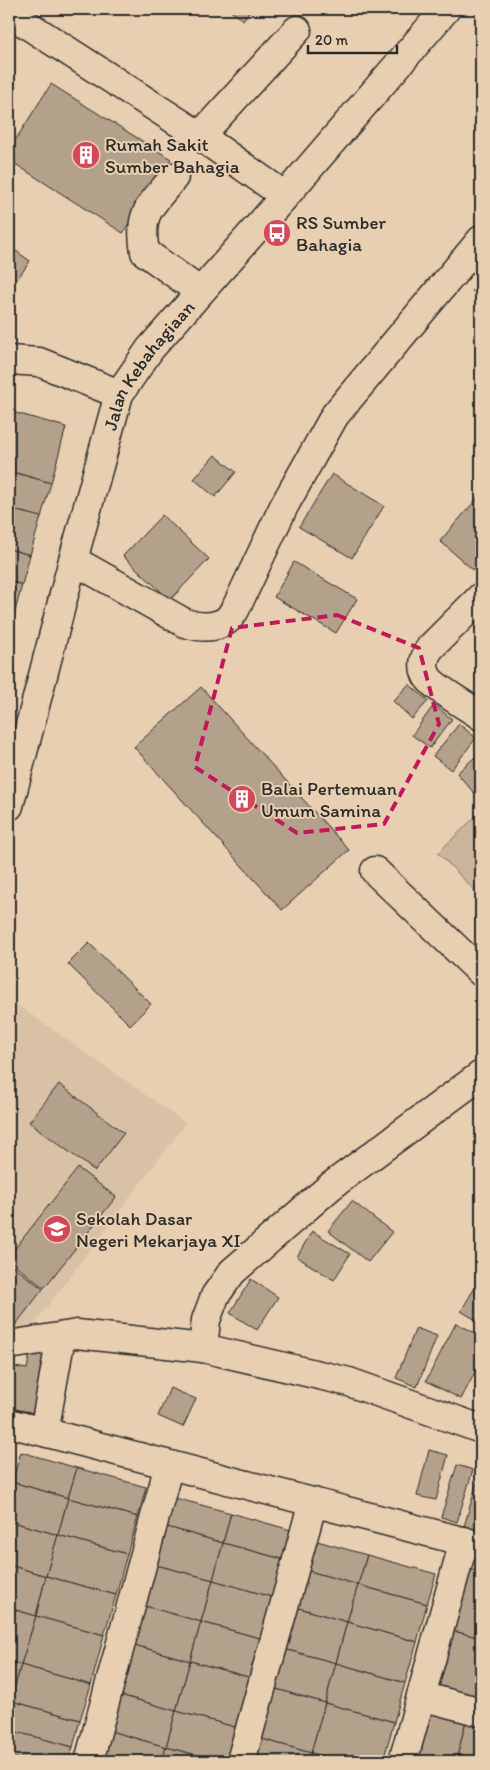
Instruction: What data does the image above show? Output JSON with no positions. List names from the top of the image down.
{
  "streets": {
    "street": ["Jalan Kebahagiaan"]
  },
  "places": {
    "building": ["Rumah Sakit Sumber Bahagia", "Balai Pertemuan Umum Samina"],
    "bus stop": ["RS Sumber Bahagia"],
    "school or university": ["Sekolah Dasar Negeri Mekarjaya XI"]
  },
  "scale_bar": "20 m"
}
